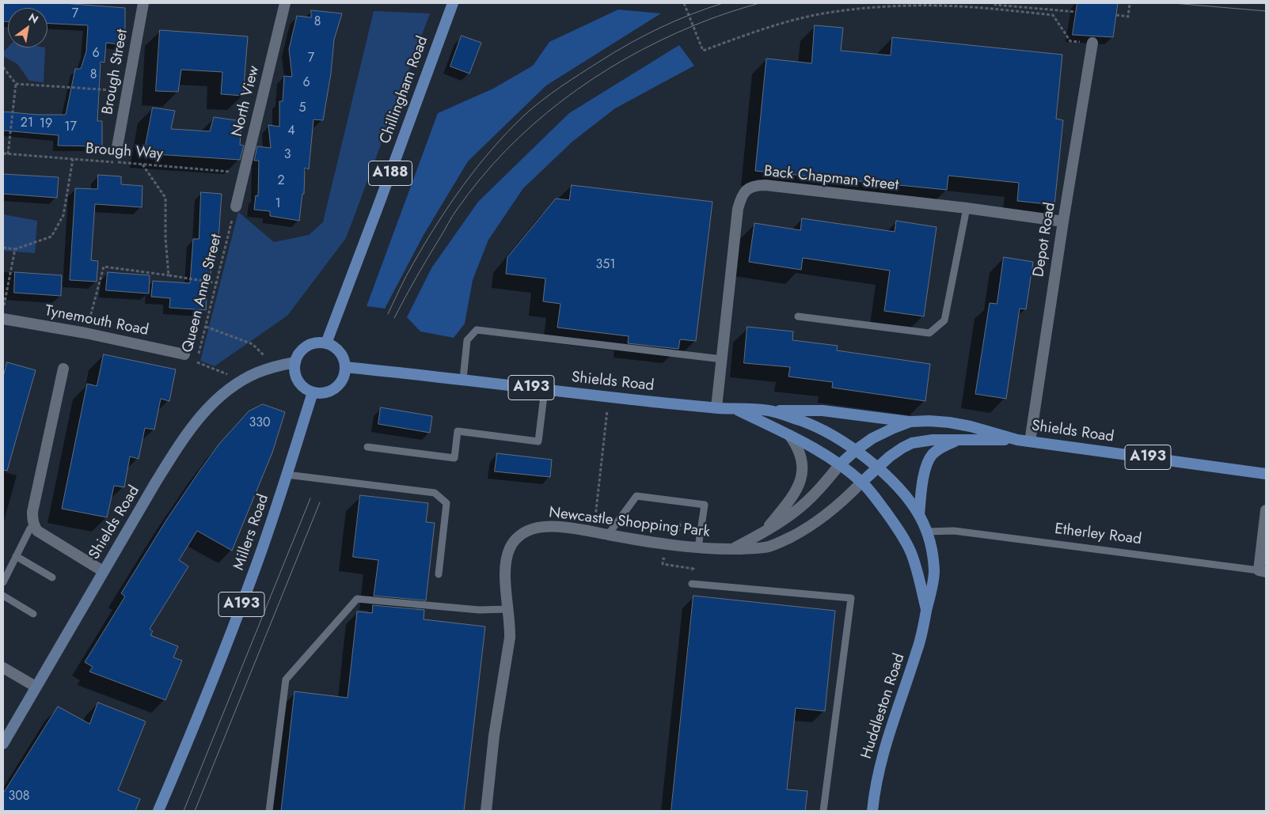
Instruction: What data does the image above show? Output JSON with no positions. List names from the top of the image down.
{
  "streets": {
    "main road": [
      "Chillingham Road",
      "A188",
      "Shields Road",
      "A193",
      "Millers Road",
      "Huddleston Road"
    ],
    "street": [
      "Brough Street",
      "North View",
      "Back Chapman Street",
      "Depot Road",
      "Tynemouth Road",
      "Newcastle Shopping Park"
    ],
    "lane": ["Etherley Road"],
    "path": ["Brough Way", "Queen Anne Street"]
  },
  "crossings": [
    ["Chillingham Road", "Shields Road"],
    ["Chillingham Road", "Millers Road"],
    ["North View", "Brough Way"],
    ["North View", "Queen Anne Street"],
    ["Back Chapman Street", "Depot Road"],
    ["Back Chapman Street", "Shields Road"],
    ["Depot Road", "Shields Road"],
    ["Queen Anne Street", "Shields Road"],
    ["Shields Road", "Newcastle Shopping Park"],
    ["Shields Road", "Millers Road"],
    ["Shields Road", "Huddleston Road"],
    ["Newcastle Shopping Park", "Huddleston Road"],
    ["Etherley Road", "Huddleston Road"]
  ],
  "house_numbers": [
    "7",
    "8",
    "6",
    "7",
    "8",
    "6",
    "5",
    "21",
    "19",
    "17",
    "4",
    "3",
    "2",
    "1",
    "351",
    "330",
    "308"
  ],
  "north": "top right"
}
